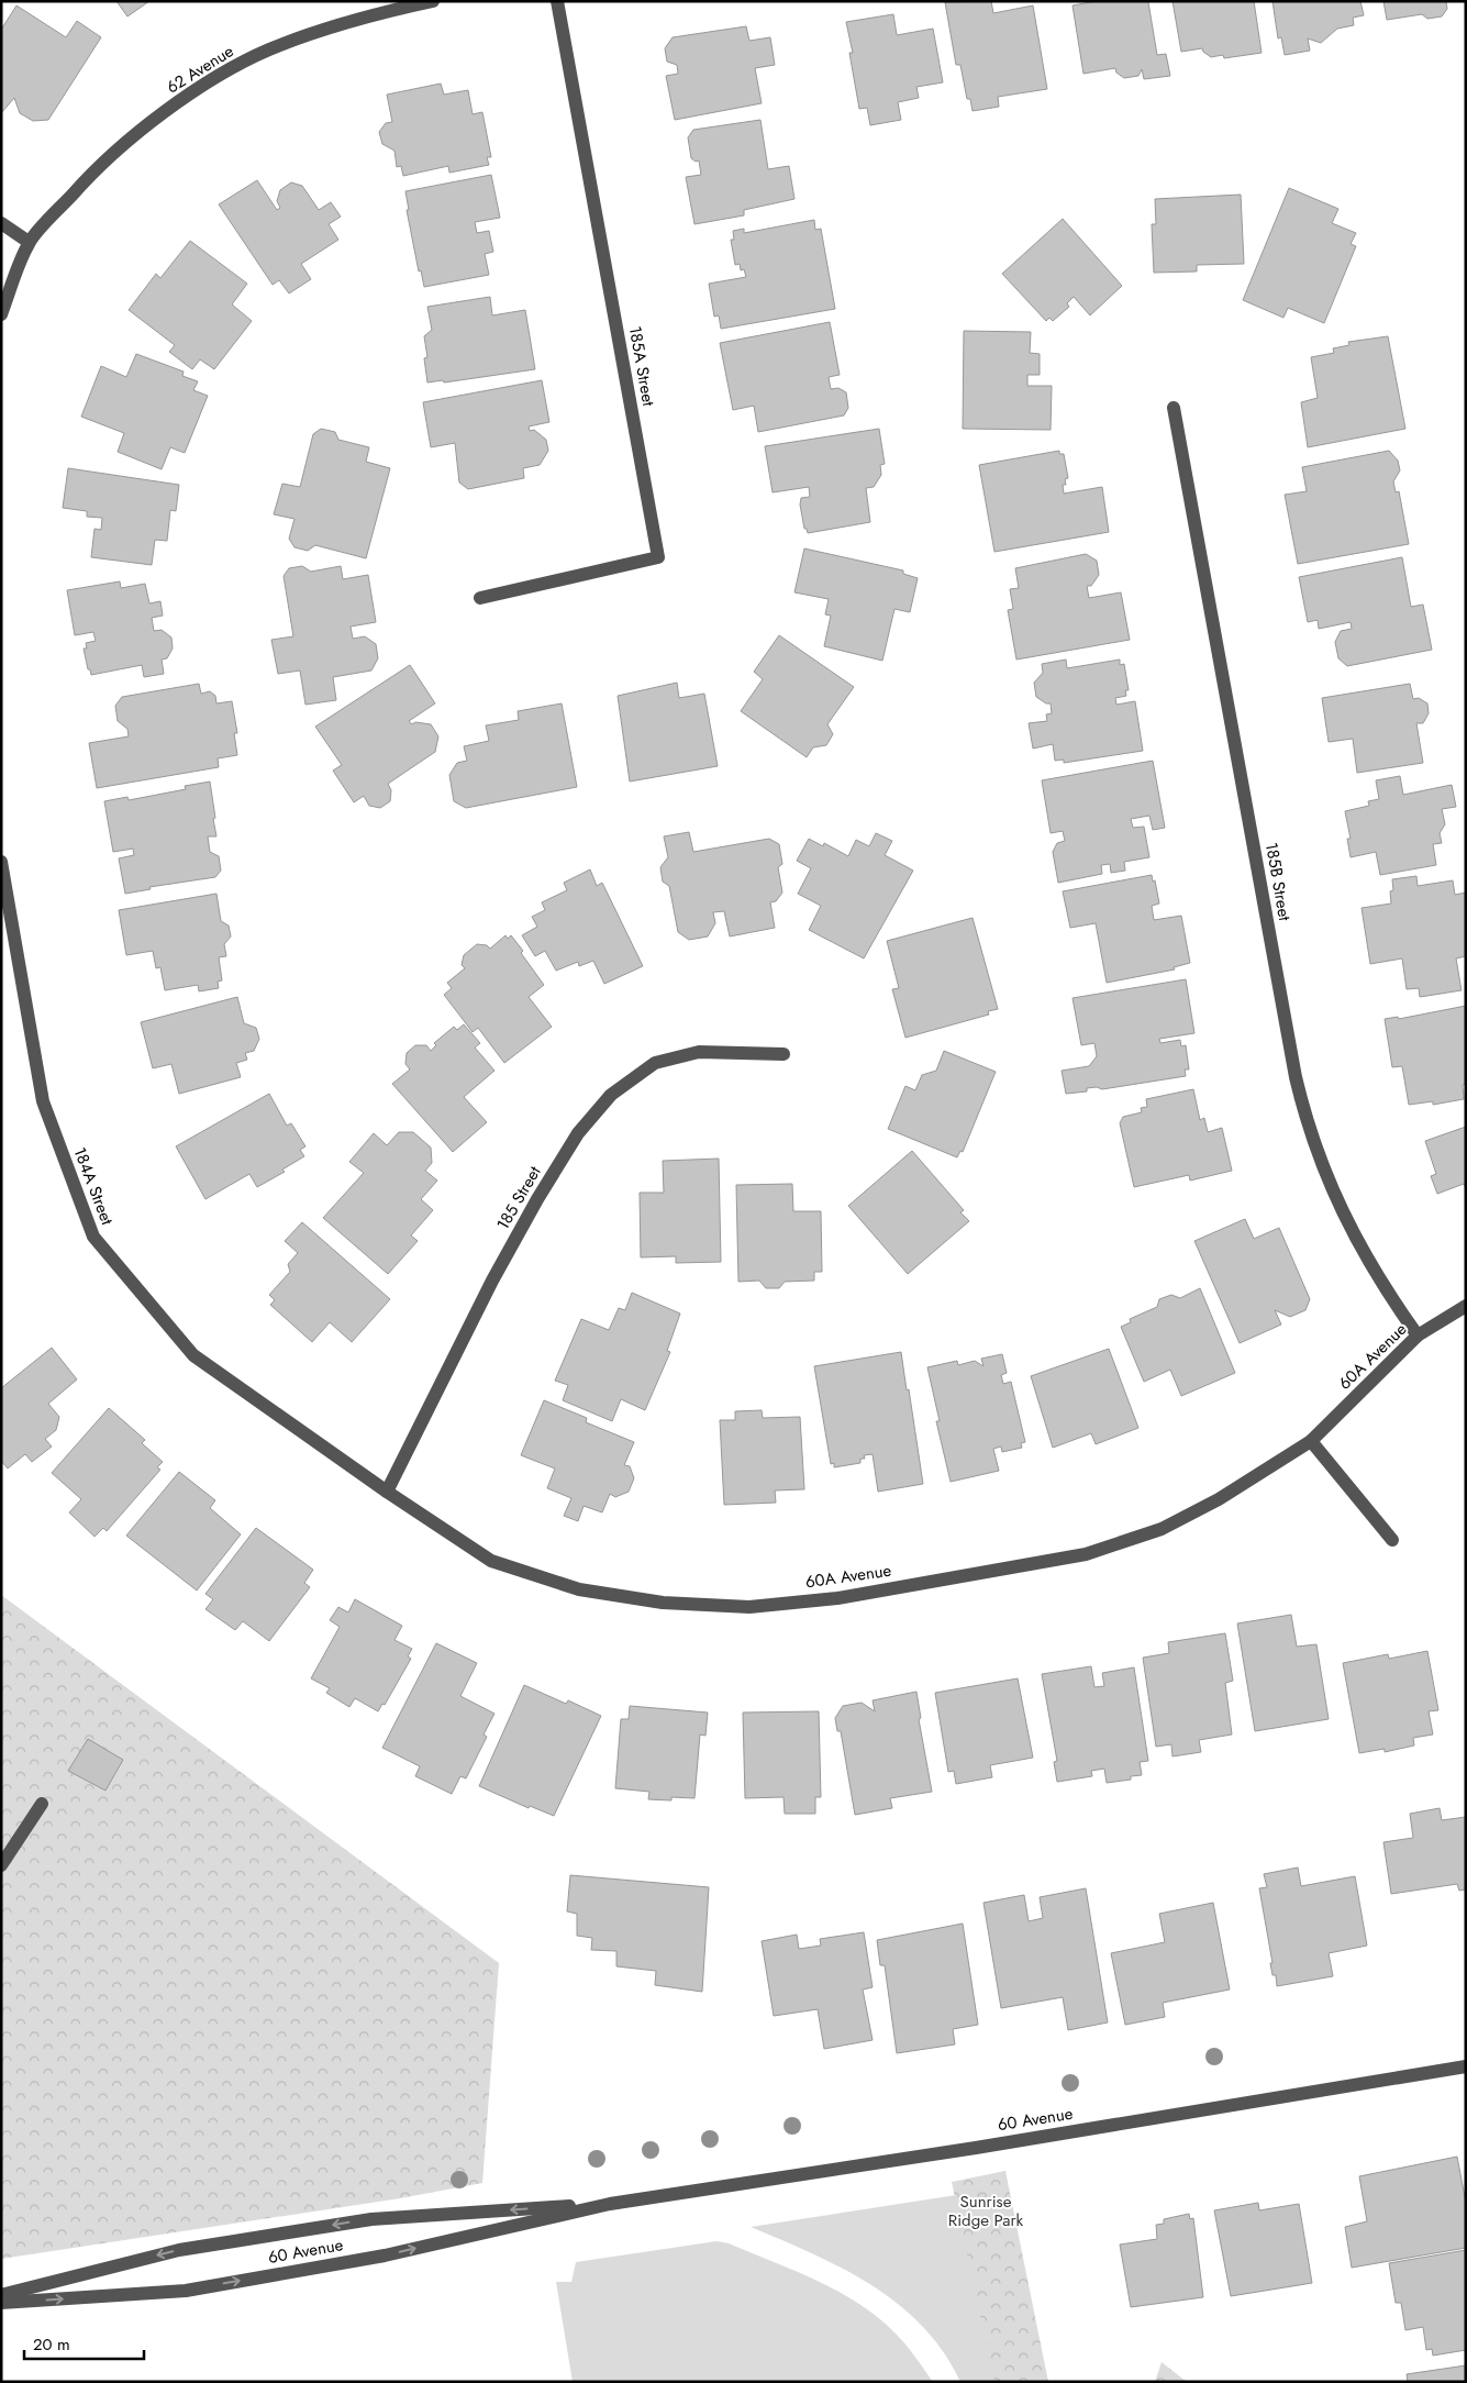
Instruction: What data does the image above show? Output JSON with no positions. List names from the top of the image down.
{
  "streets": {
    "street": [
      "62 Avenue",
      "185A Street",
      "185B Street",
      "184A Street",
      "185 Street",
      "60A Avenue",
      "60 Avenue"
    ]
  },
  "crossings": [
    ["185B Street", "60A Avenue"],
    ["184A Street", "185 Street"],
    ["184A Street", "60A Avenue"],
    ["185 Street", "60A Avenue"]
  ],
  "parks": ["Sunrise Ridge Park"],
  "scale_bar": "20 m"
}
